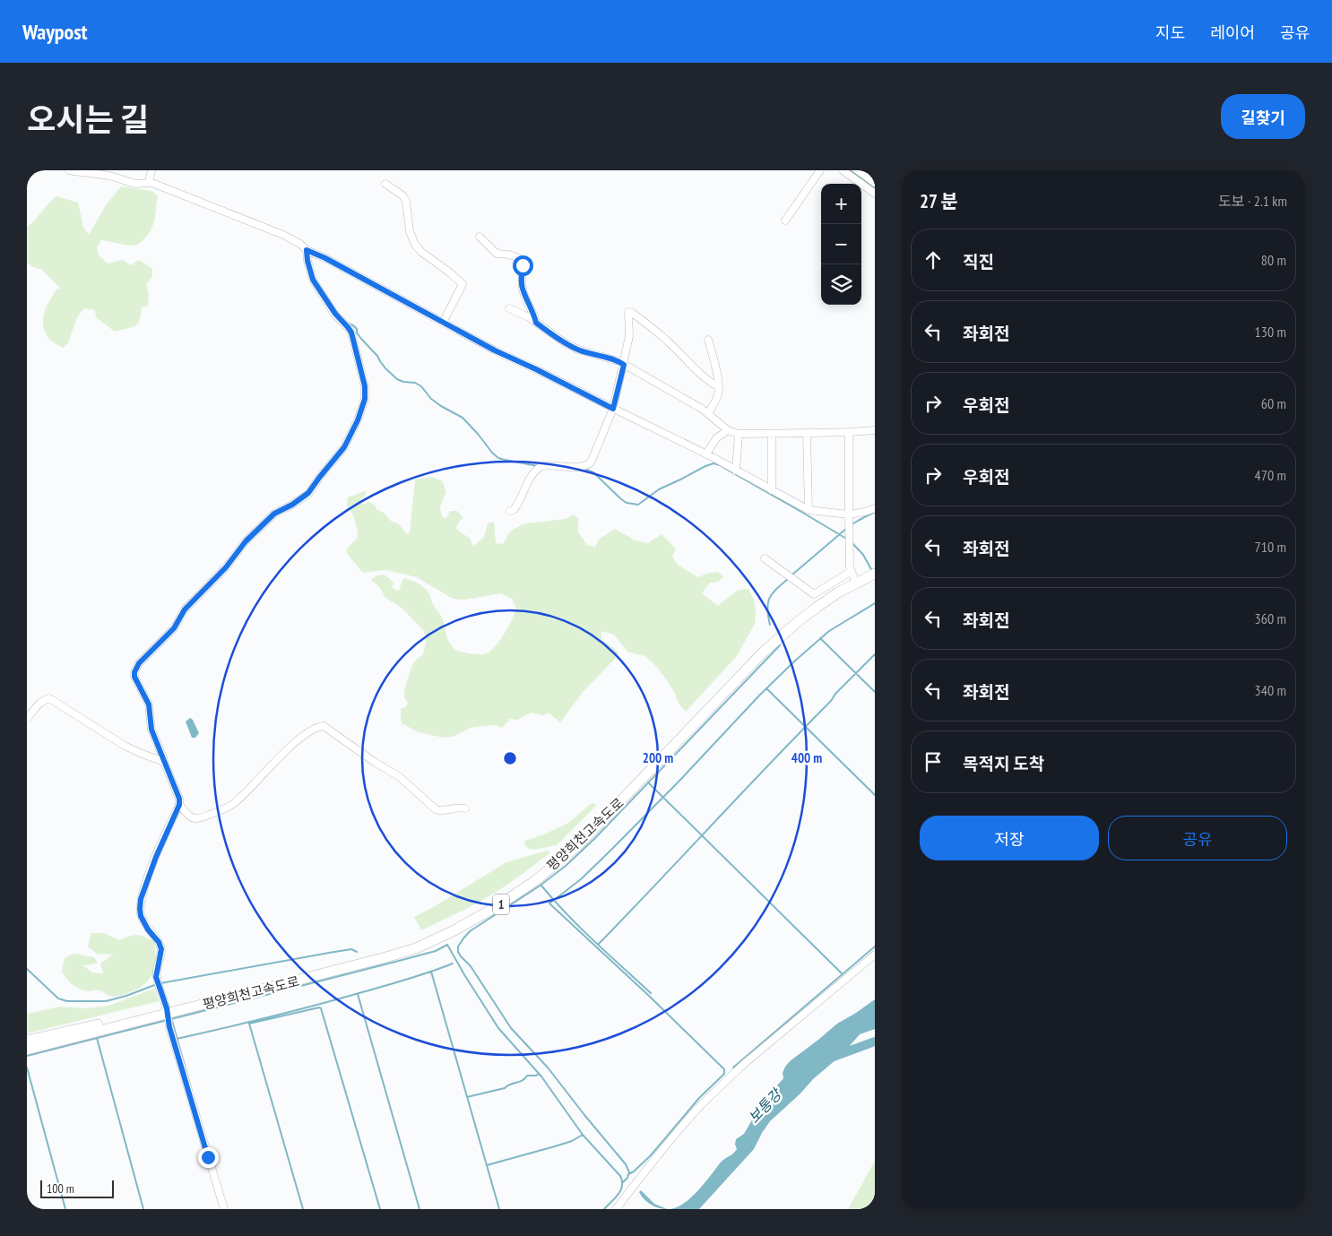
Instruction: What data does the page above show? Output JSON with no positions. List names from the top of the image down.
{
  "streets": {
    "highway": ["평양희천고속도로", "1"]
  },
  "water": ["보통강"],
  "scale_bar": "100 m",
  "page": {
    "header": "Waypost",
    "nav": ["지도", "레이어", "공유"],
    "title": "오시는 길",
    "buttons": [
      "길찾기",
      ["저장", "공유"]
    ],
    "heading": ["27 분", "도보 · 2.1 km"],
    "map_buttons": ["+", "−"],
    "list": [
      ["직진", "80 m"],
      ["좌회전", "130 m"],
      ["우회전", "60 m"],
      ["우회전", "470 m"],
      ["좌회전", "710 m"],
      ["좌회전", "360 m"],
      ["좌회전", "340 m"],
      "목적지 도착"
    ],
    "scale": "100 m"
  },
  "rings": ["200 m", "400 m"]
}
